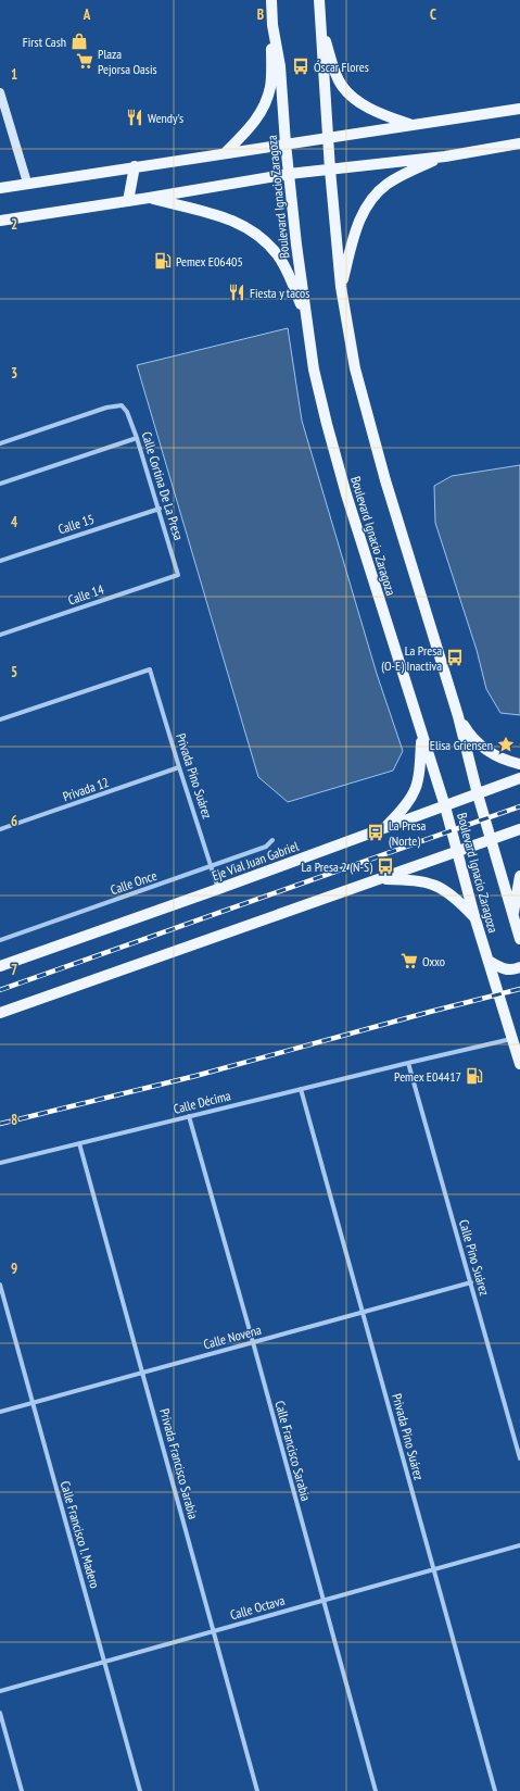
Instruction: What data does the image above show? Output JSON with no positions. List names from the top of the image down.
{
  "streets": {
    "main road": ["Boulevard Ignacio Zaragoza", "Eje Vial Juan Gabriel"],
    "street": [
      "Calle Cortina De La Presa",
      "Calle 15",
      "Calle 14",
      "Privada Pino Suárez",
      "Privada 12",
      "Calle Once",
      "Calle Décima",
      "Calle Pino Suárez",
      "Calle Novena",
      "Calle Francisco Sarabia",
      "Privada Francisco Sarabia",
      "Calle Francisco I. Madero",
      "Calle Octava"
    ]
  },
  "crossings": [
    ["Boulevard Ignacio Zaragoza", "Eje Vial Juan Gabriel"],
    ["Boulevard Ignacio Zaragoza", "Calle Décima"],
    ["Calle Cortina De La Presa", "Calle 15"],
    ["Calle Cortina De La Presa", "Calle 14"],
    ["Privada Pino Suárez", "Privada 12"],
    ["Privada Pino Suárez", "Eje Vial Juan Gabriel"],
    ["Privada Pino Suárez", "Calle Once"],
    ["Privada Pino Suárez", "Calle Décima"],
    ["Privada Pino Suárez", "Calle Novena"],
    ["Privada Pino Suárez", "Calle Octava"],
    ["Calle Décima", "Calle Pino Suárez"],
    ["Calle Décima", "Calle Francisco Sarabia"],
    ["Calle Décima", "Privada Francisco Sarabia"],
    ["Calle Pino Suárez", "Calle Novena"],
    ["Calle Novena", "Calle Francisco Sarabia"],
    ["Calle Novena", "Privada Francisco Sarabia"],
    ["Calle Novena", "Calle Francisco I. Madero"],
    ["Calle Francisco Sarabia", "Calle Octava"],
    ["Privada Francisco Sarabia", "Calle Octava"],
    ["Calle Francisco I. Madero", "Calle Octava"]
  ],
  "places": {
    "shop": ["First Cash"],
    "supermarket": ["Plaza Pejorsa Oasis", "Oxxo"],
    "bus stop": [
      "Óscar Flores",
      "La Presa (O-E) Inactiva",
      "La Presa (Norte)",
      "La Presa 2 (N-S)"
    ],
    "restaurant": ["Wendy's", "Fiesta y tacos"],
    "fuel station": ["Pemex E06405", "Pemex E04417"],
    "place": ["Elisa Griensen"]
  },
  "grid": {
    "columns": ["A", "B", "C"],
    "rows": [
      "1",
      "2",
      "3",
      "4",
      "5",
      "6",
      "7",
      "8",
      "9"
    ]
  }
}
